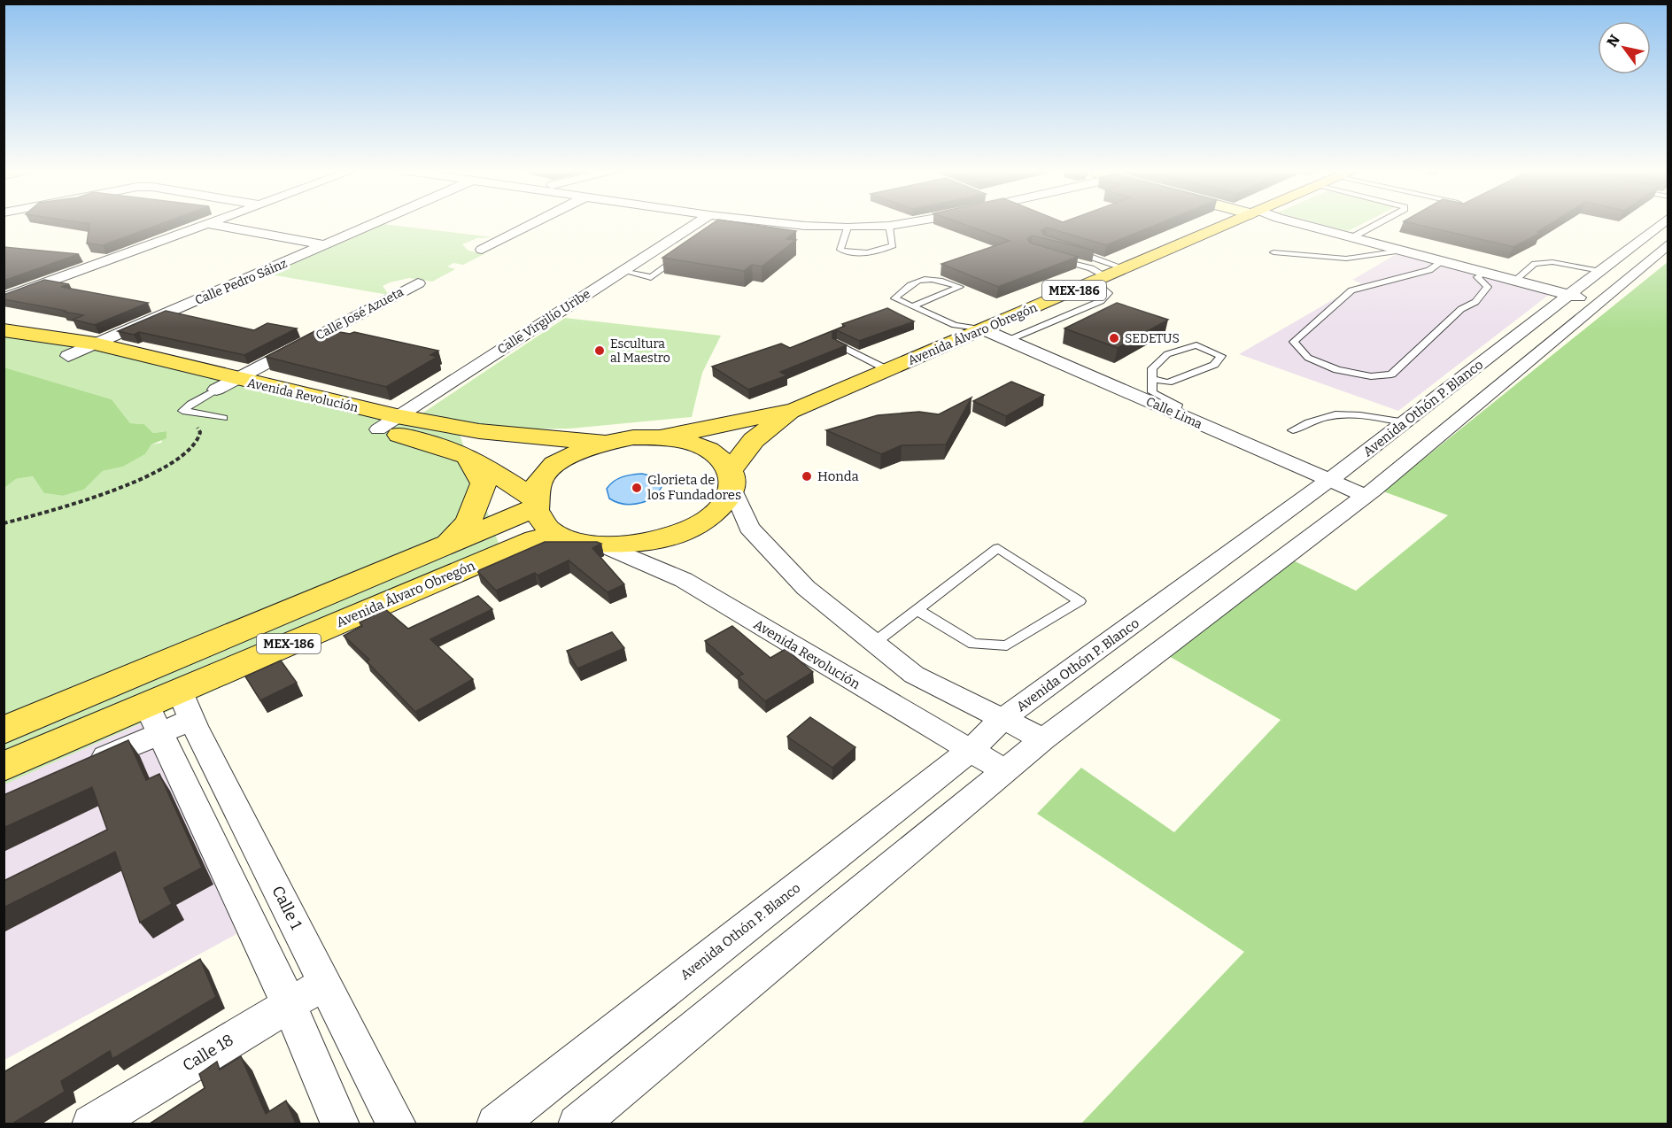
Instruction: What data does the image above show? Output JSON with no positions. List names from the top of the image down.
{
  "streets": {
    "main road": ["MEX-186", "Avenida Álvaro Obregón", "Avenida Revolución"],
    "street": [
      "Calle Pedro Sáinz",
      "Calle José Azueta",
      "Calle Virgilio Uribe",
      "Avenida Othón P. Blanco",
      "Calle Lima",
      "Calle 1",
      "Calle 18"
    ]
  },
  "crossings": [
    ["Calle Pedro Sáinz", "Avenida Revolución"],
    ["MEX-186", "Avenida Álvaro Obregón"],
    ["MEX-186", "Avenida Revolución"],
    ["Calle José Azueta", "Avenida Revolución"],
    ["Calle Virgilio Uribe", "Avenida Revolución"],
    ["Avenida Álvaro Obregón", "Avenida Revolución"],
    ["Avenida Álvaro Obregón", "Calle Lima"],
    ["Avenida Álvaro Obregón", "Calle 1"],
    ["Avenida Revolución", "Avenida Othón P. Blanco"],
    ["Avenida Othón P. Blanco", "Calle Lima"],
    ["Calle 1", "Calle 18"]
  ],
  "places": [
    "SEDETUS",
    "Escultura al Maestro",
    "Honda",
    "Glorieta de los Fundadores"
  ],
  "north": "top left"
}
